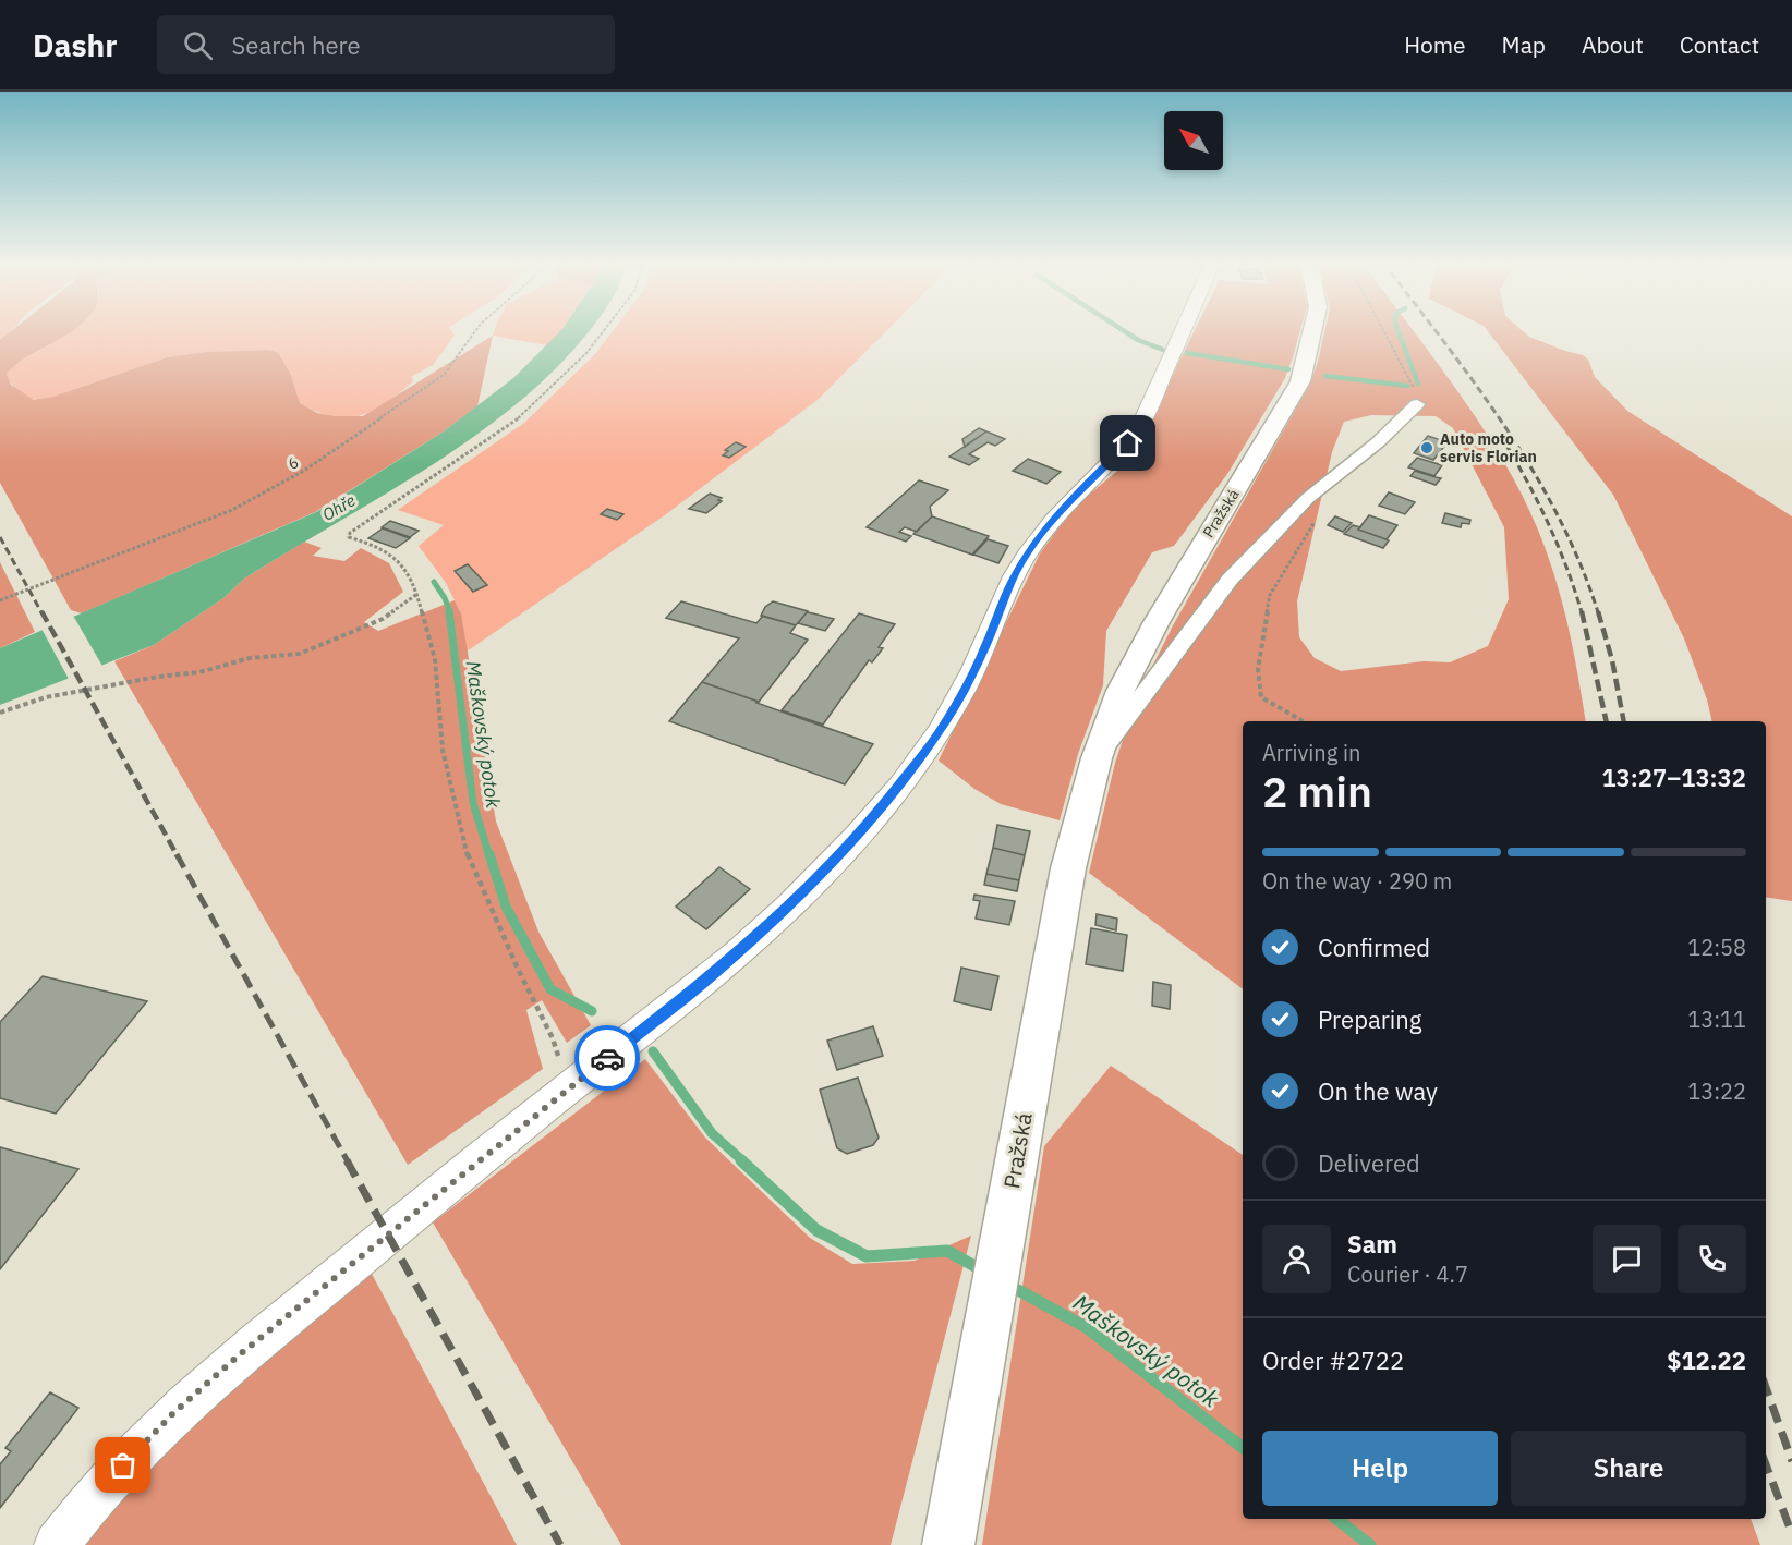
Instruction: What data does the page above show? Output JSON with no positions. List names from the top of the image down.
{
  "streets": {
    "main road": ["Pražská"],
    "path": ["6"]
  },
  "water": ["Ohře", "Maškovský potok"],
  "places": ["Auto moto servis Florian"],
  "north": "top left",
  "page": {
    "header": "Dashr",
    "search": "Search here",
    "nav": [
      "Home",
      "Map",
      "About",
      "Contact"
    ],
    "heading": ["2 min", "Arriving in", "13:27–13:32"],
    "panel": [
      "Sam",
      "Courier · 4.7",
      "Order #2722",
      "$12.22"
    ],
    "bar": "On the way · 290 m",
    "list": [
      ["Confirmed", "12:58"],
      ["Preparing", "13:11"],
      ["On the way", "13:22"],
      "Delivered"
    ],
    "buttons": ["Help", "Share"]
  }
}
